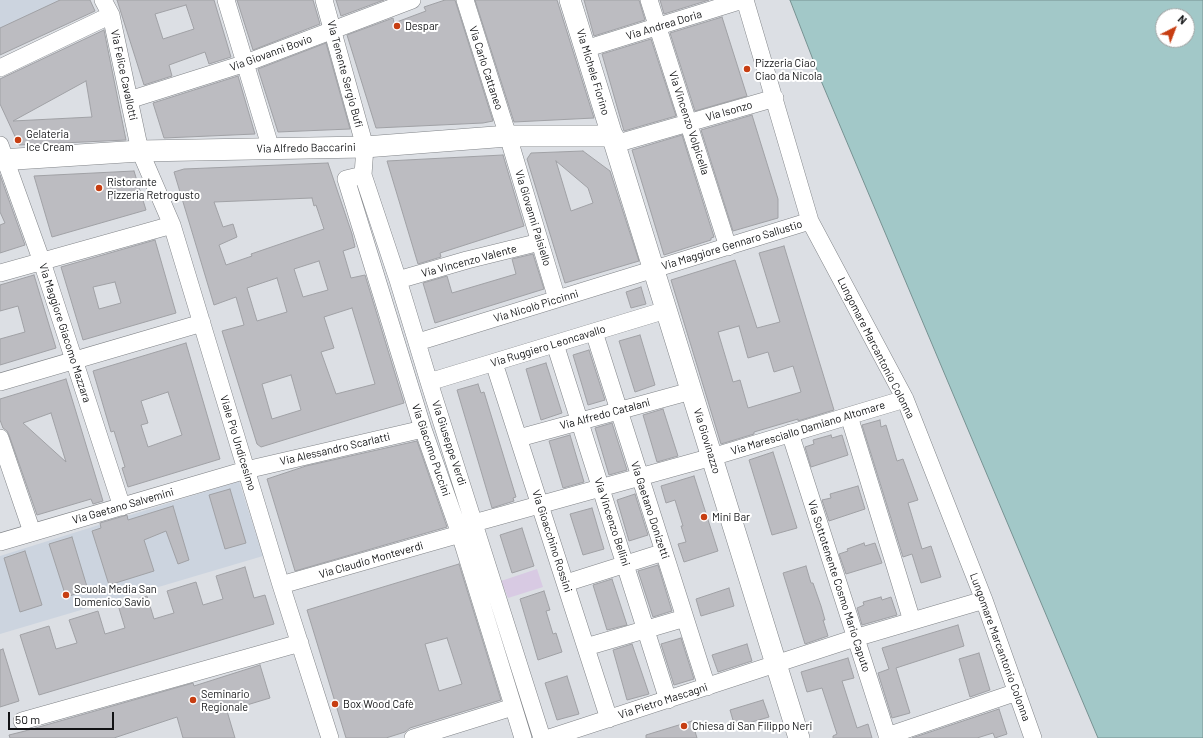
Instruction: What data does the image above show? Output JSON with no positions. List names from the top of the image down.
{
  "streets": {
    "street": [
      "Via Andrea Doria",
      "Via Giovanni Bovio",
      "Via Carlo Cattaneo",
      "Via Michele Fiorino",
      "Via Tenente Sergio Bufi",
      "Via Felice Cavallotti",
      "Via Isonzo",
      "Via Vincenzo Volpicella",
      "Via Alfredo Baccarini",
      "Via Giovanni Paisiello",
      "Via Maggiore Gennaro Sallustio",
      "Via Vincenzo Valente",
      "Via Nicolò Piccinni",
      "Via Maggiore Giacomo Mazzara",
      "Via Ruggiero Leoncavallo",
      "Lungomare Marcantonio Colonna",
      "Via Alfredo Catalani",
      "Via Maresciallo Damiano Altomare",
      "Via Giovinazzo",
      "Viale Pio Undicesimo",
      "Via Giuseppe Verdi",
      "Via Alessandro Scarlatti",
      "Via Giacomo Puccini",
      "Via Gaetano Salvemini",
      "Via Gaetano Donizetti",
      "Via Vincenzo Bellini",
      "Via Gioacchino Rossini",
      "Via Claudio Monteverdi",
      "Via Sottotenente Cosmo Mario Caputo",
      "Via Pietro Mascagni"
    ]
  },
  "crossings": [
    ["Via Andrea Doria", "Via Michele Fiorino"],
    ["Via Andrea Doria", "Via Vincenzo Volpicella"],
    ["Via Andrea Doria", "Lungomare Marcantonio Colonna"],
    ["Via Giovanni Bovio", "Via Tenente Sergio Bufi"],
    ["Via Giovanni Bovio", "Via Felice Cavallotti"],
    ["Via Carlo Cattaneo", "Via Alfredo Baccarini"],
    ["Via Carlo Cattaneo", "Via Giovanni Paisiello"],
    ["Via Michele Fiorino", "Via Isonzo"],
    ["Via Michele Fiorino", "Via Alfredo Baccarini"],
    ["Via Michele Fiorino", "Via Giovinazzo"],
    ["Via Tenente Sergio Bufi", "Via Alfredo Baccarini"],
    ["Via Tenente Sergio Bufi", "Via Giuseppe Verdi"],
    ["Via Felice Cavallotti", "Via Alfredo Baccarini"],
    ["Via Felice Cavallotti", "Viale Pio Undicesimo"],
    ["Via Isonzo", "Via Vincenzo Volpicella"],
    ["Via Isonzo", "Via Alfredo Baccarini"],
    ["Via Isonzo", "Lungomare Marcantonio Colonna"],
    ["Via Isonzo", "Via Giovinazzo"],
    ["Via Vincenzo Volpicella", "Via Maggiore Gennaro Sallustio"],
    ["Via Alfredo Baccarini", "Via Giovanni Paisiello"],
    ["Via Alfredo Baccarini", "Via Maggiore Giacomo Mazzara"],
    ["Via Alfredo Baccarini", "Via Giovinazzo"],
    ["Via Alfredo Baccarini", "Viale Pio Undicesimo"],
    ["Via Alfredo Baccarini", "Via Giuseppe Verdi"],
    ["Via Giovanni Paisiello", "Via Vincenzo Valente"],
    ["Via Giovanni Paisiello", "Via Nicolò Piccinni"],
    ["Via Maggiore Gennaro Sallustio", "Via Nicolò Piccinni"],
    ["Via Maggiore Gennaro Sallustio", "Lungomare Marcantonio Colonna"],
    ["Via Maggiore Gennaro Sallustio", "Via Giovinazzo"],
    ["Via Vincenzo Valente", "Via Giuseppe Verdi"],
    ["Via Nicolò Piccinni", "Via Giovinazzo"],
    ["Via Nicolò Piccinni", "Via Giuseppe Verdi"],
    ["Via Maggiore Giacomo Mazzara", "Via Gaetano Salvemini"],
    ["Via Ruggiero Leoncavallo", "Via Giovinazzo"],
    ["Via Ruggiero Leoncavallo", "Via Giuseppe Verdi"],
    ["Via Ruggiero Leoncavallo", "Via Gaetano Donizetti"],
    ["Via Ruggiero Leoncavallo", "Via Vincenzo Bellini"],
    ["Via Ruggiero Leoncavallo", "Via Gioacchino Rossini"],
    ["Lungomare Marcantonio Colonna", "Via Maresciallo Damiano Altomare"],
    ["Lungomare Marcantonio Colonna", "Via Pietro Mascagni"],
    ["Via Alfredo Catalani", "Via Giovinazzo"],
    ["Via Alfredo Catalani", "Via Gaetano Donizetti"],
    ["Via Alfredo Catalani", "Via Vincenzo Bellini"],
    ["Via Alfredo Catalani", "Via Gioacchino Rossini"],
    ["Via Maresciallo Damiano Altomare", "Via Giovinazzo"],
    ["Via Maresciallo Damiano Altomare", "Via Giuseppe Verdi"],
    ["Via Maresciallo Damiano Altomare", "Via Gaetano Donizetti"],
    ["Via Maresciallo Damiano Altomare", "Via Vincenzo Bellini"],
    ["Via Maresciallo Damiano Altomare", "Via Gioacchino Rossini"],
    ["Via Maresciallo Damiano Altomare", "Via Sottotenente Cosmo Mario Caputo"],
    ["Via Giovinazzo", "Via Pietro Mascagni"],
    ["Viale Pio Undicesimo", "Via Alessandro Scarlatti"],
    ["Viale Pio Undicesimo", "Via Gaetano Salvemini"],
    ["Viale Pio Undicesimo", "Via Claudio Monteverdi"],
    ["Via Giuseppe Verdi", "Via Giacomo Puccini"],
    ["Via Alessandro Scarlatti", "Via Giacomo Puccini"],
    ["Via Alessandro Scarlatti", "Via Gaetano Salvemini"],
    ["Via Giacomo Puccini", "Via Claudio Monteverdi"],
    ["Via Gaetano Donizetti", "Via Pietro Mascagni"],
    ["Via Vincenzo Bellini", "Via Pietro Mascagni"],
    ["Via Gioacchino Rossini", "Via Pietro Mascagni"],
    ["Via Sottotenente Cosmo Mario Caputo", "Via Pietro Mascagni"]
  ],
  "places": [
    "Despar",
    "Pizzeria Ciao Ciao da Nicola",
    "Gelateria Ice Cream",
    "Ristorante Pizzeria Retrogusto",
    "Mini Bar",
    "Scuola Media San Domenico Savio",
    "Seminario Regionale",
    "Box Wood Cafè",
    "Chiesa di San Filippo Neri"
  ],
  "scale_bar": "50 m",
  "north": "top right"
}
